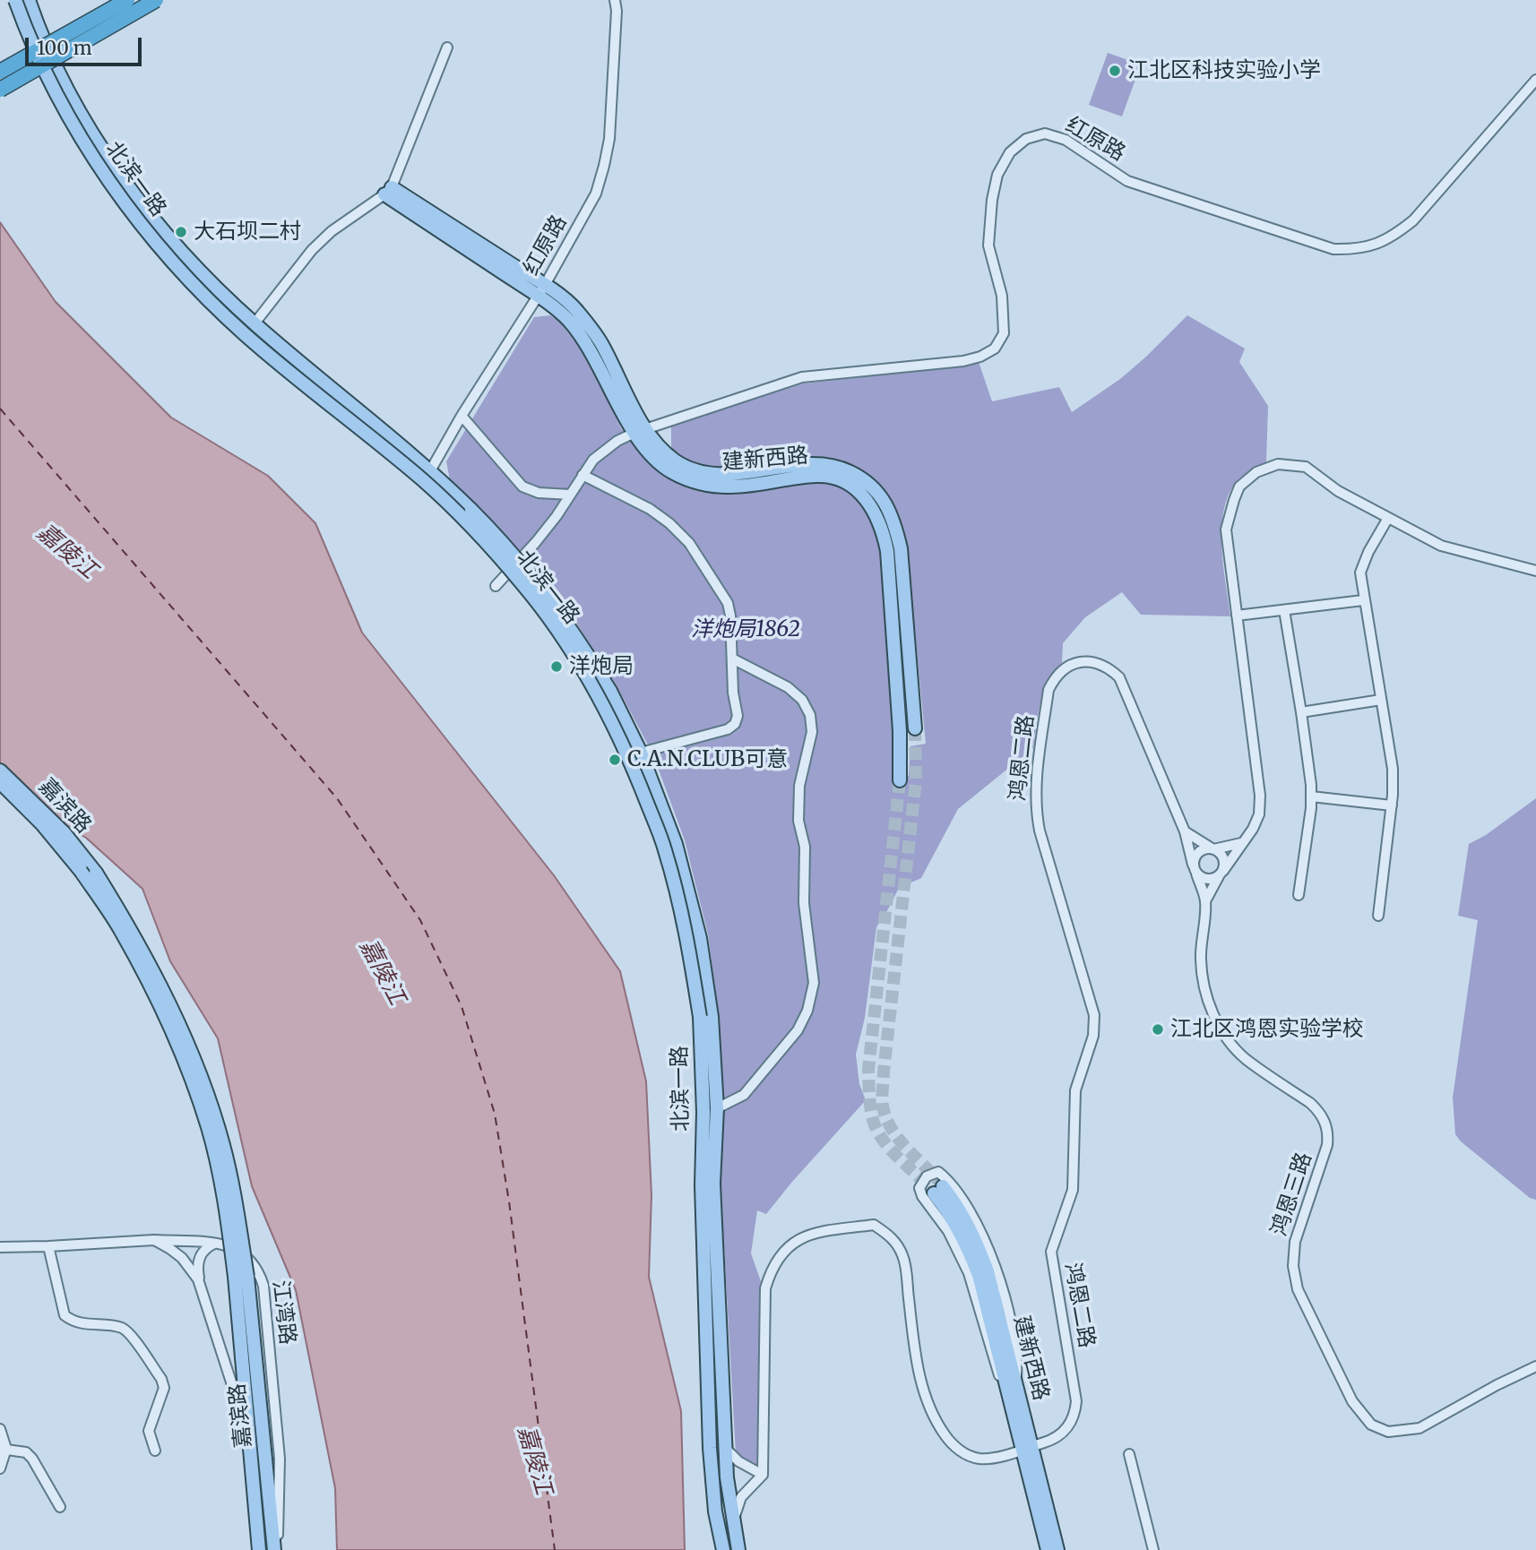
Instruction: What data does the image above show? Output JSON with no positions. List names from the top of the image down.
{
  "streets": {
    "main road": ["北滨一路", "建新西路", "嘉滨路"],
    "street": [
      "红原路",
      "鸿恩二路",
      "鸿恩三路",
      "江湾路"
    ]
  },
  "crossings": [
    ["红原路", "北滨一路"],
    ["红原路", "建新西路"],
    ["建新西路", "鸿恩二路"],
    ["嘉滨路", "江湾路"]
  ],
  "water": ["嘉陵江"],
  "parks": ["洋炮局1862"],
  "places": [
    "江北区科技实验小学",
    "大石坝二村",
    "洋炮局",
    "C.A.N.CLUB可意",
    "江北区鸿恩实验学校"
  ],
  "scale_bar": "100 m"
}
